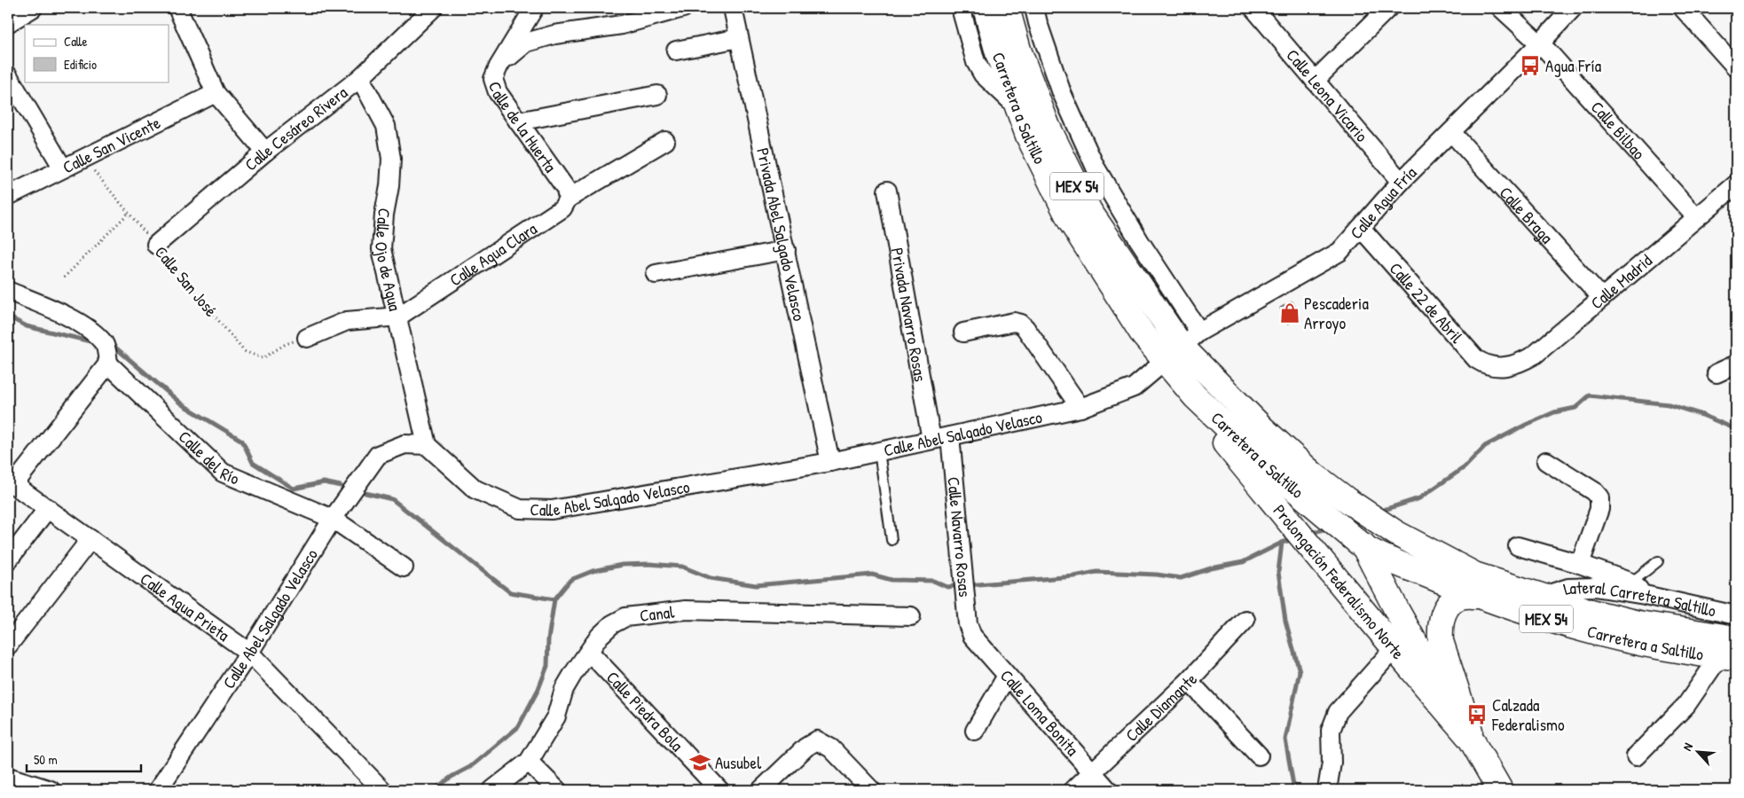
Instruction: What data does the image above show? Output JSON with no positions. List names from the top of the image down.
{
  "streets": {
    "main road": ["Carretera a Saltillo", "MEX 54", "Prolongación Federalismo Norte"],
    "street": [
      "Calle Leona Vicario",
      "Calle de la Huerta",
      "Calle Cesáreo Rivera",
      "Calle Bilbao",
      "Calle San Vicente",
      "Calle Agua Fría",
      "Calle Braga",
      "Privada Abel Salgado Velasco",
      "Calle Agua Clara",
      "Calle Ojo de Agua",
      "Calle Madrid",
      "Calle 22 de Abril",
      "Privada Navarro Rosas",
      "Calle Abel Salgado Velasco",
      "Calle del Río",
      "Calle Navarro Rosas",
      "Lateral Carretera Saltillo",
      "Calle Agua Prieta",
      "Canal",
      "Calle Diamante",
      "Calle Piedra Bola",
      "Calle Loma Bonita"
    ],
    "path": ["Calle San José"]
  },
  "crossings": [
    ["Calle Leona Vicario", "Calle Agua Fría"],
    ["Carretera a Saltillo", "Calle Agua Fría"],
    ["Carretera a Saltillo", "Calle Abel Salgado Velasco"],
    ["Carretera a Saltillo", "Prolongación Federalismo Norte"],
    ["Carretera a Saltillo", "Lateral Carretera Saltillo"],
    ["Calle de la Huerta", "Calle Agua Clara"],
    ["Calle Cesáreo Rivera", "Calle Ojo de Agua"],
    ["Calle Cesáreo Rivera", "Calle San José"],
    ["Calle Bilbao", "Calle Agua Fría"],
    ["Calle Bilbao", "Calle Madrid"],
    ["Calle San Vicente", "Calle San José"],
    ["Calle Agua Fría", "Calle Braga"],
    ["Calle Agua Fría", "Calle 22 de Abril"],
    ["Calle Agua Fría", "Calle Abel Salgado Velasco"],
    ["Calle Braga", "Calle Madrid"],
    ["Privada Abel Salgado Velasco", "Calle Abel Salgado Velasco"],
    ["Calle Agua Clara", "Calle Ojo de Agua"],
    ["Calle Agua Clara", "Calle San José"],
    ["Calle Ojo de Agua", "Calle Abel Salgado Velasco"],
    ["Calle Madrid", "Calle 22 de Abril"],
    ["Privada Navarro Rosas", "Calle Abel Salgado Velasco"],
    ["Calle Abel Salgado Velasco", "Calle del Río"],
    ["Calle Abel Salgado Velasco", "Calle Navarro Rosas"],
    ["Calle Abel Salgado Velasco", "Calle Agua Prieta"],
    ["Calle Navarro Rosas", "Calle Loma Bonita"],
    ["Canal", "Calle Piedra Bola"],
    ["Calle Diamante", "Calle Loma Bonita"]
  ],
  "places": {
    "bus stop": ["Agua Fría", "Calzada Federalismo"],
    "shop": ["Pescaderia Arroyo"],
    "school or university": ["Ausubel"]
  },
  "legend": ["Calle", "Edificio"],
  "scale_bar": "50 m",
  "north": "top left"
}
